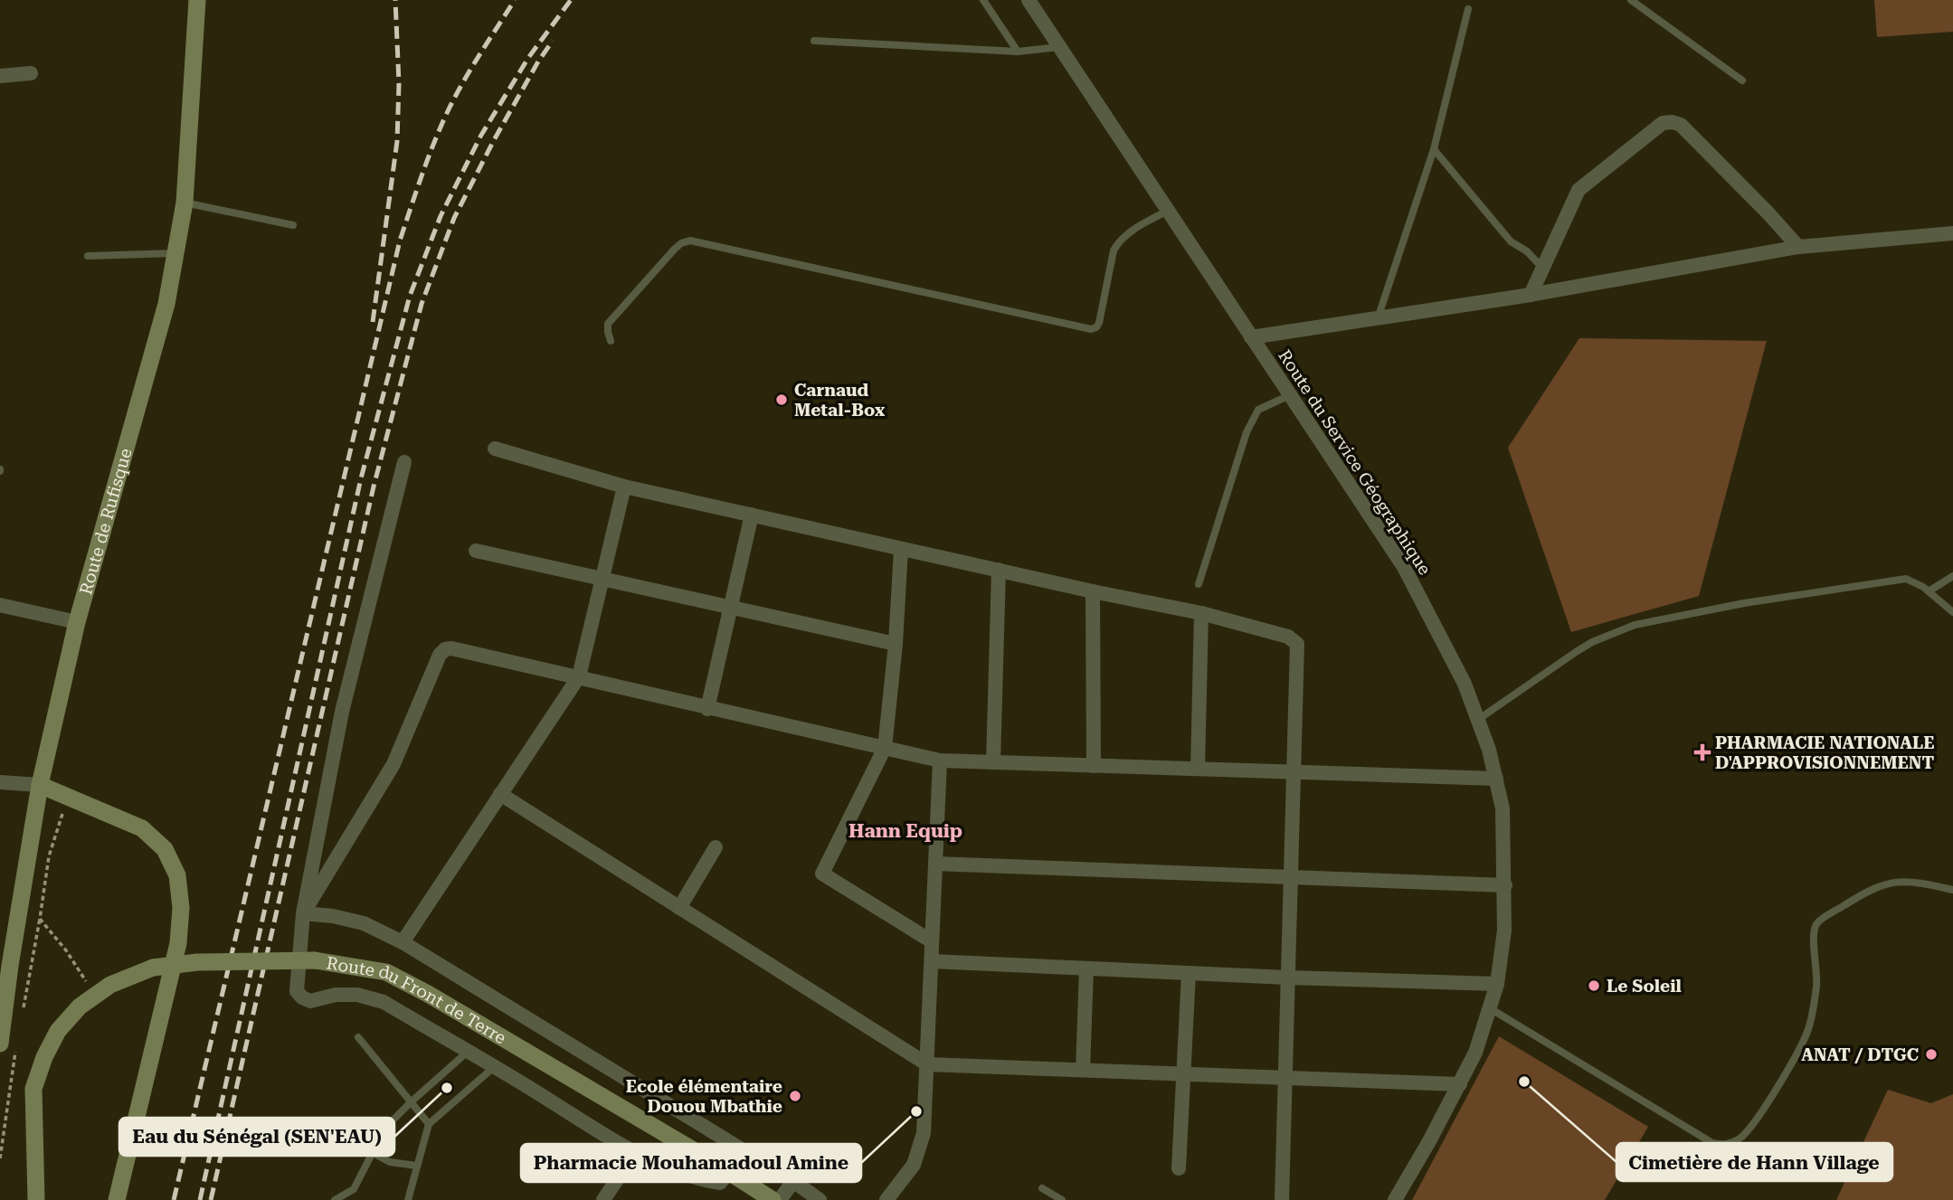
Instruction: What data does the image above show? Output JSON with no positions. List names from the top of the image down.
{
  "streets": {
    "main road": ["Route de Rufisque", "Route du Front de Terre"],
    "street": ["Route du Service Géographique"]
  },
  "districts": ["Hann Equip"],
  "places": {
    "other": [
      "Carnaud Metal-Box",
      "Le Soleil",
      "ANAT / DTGC",
      "Cimetière de Hann Village",
      "Eau du Sénégal (SEN'EAU)",
      "Ecole élémentaire Douou Mbathie",
      "Pharmacie Mouhamadoul Amine"
    ],
    "health": ["PHARMACIE NATIONALE D'APPROVISIONNEMENT"]
  }
}
